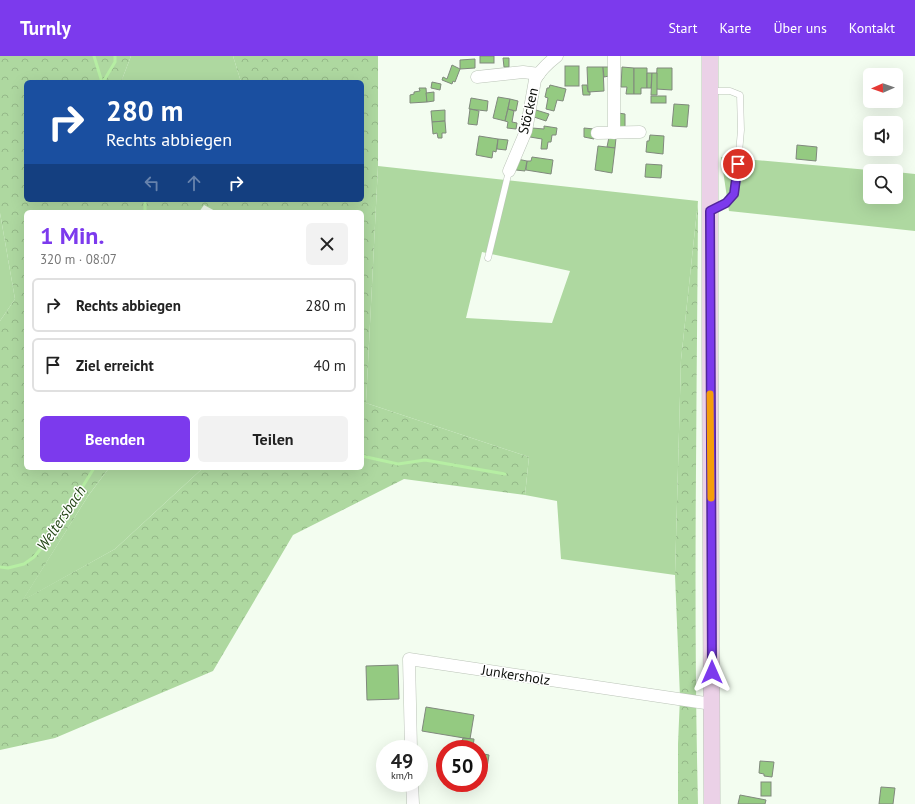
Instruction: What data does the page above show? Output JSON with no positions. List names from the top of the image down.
{
  "streets": {
    "street": ["Stöcken", "Junkersholz"]
  },
  "water": ["Weltersbach"],
  "north": "left",
  "page": {
    "header": "Turnly",
    "nav": [
      "Start",
      "Karte",
      "Über uns",
      "Kontakt"
    ],
    "turn": ["280 m", "Rechts abbiegen"],
    "heading": ["1 Min.", "320 m · 08:07"],
    "list": [
      {
        "name": "Rechts abbiegen",
        "value": "280 m"
      },
      {
        "name": "Ziel erreicht",
        "value": "40 m"
      }
    ],
    "buttons": ["Beenden", "Teilen"],
    "speed": "49 km/h",
    "limit": "50"
  }
}
